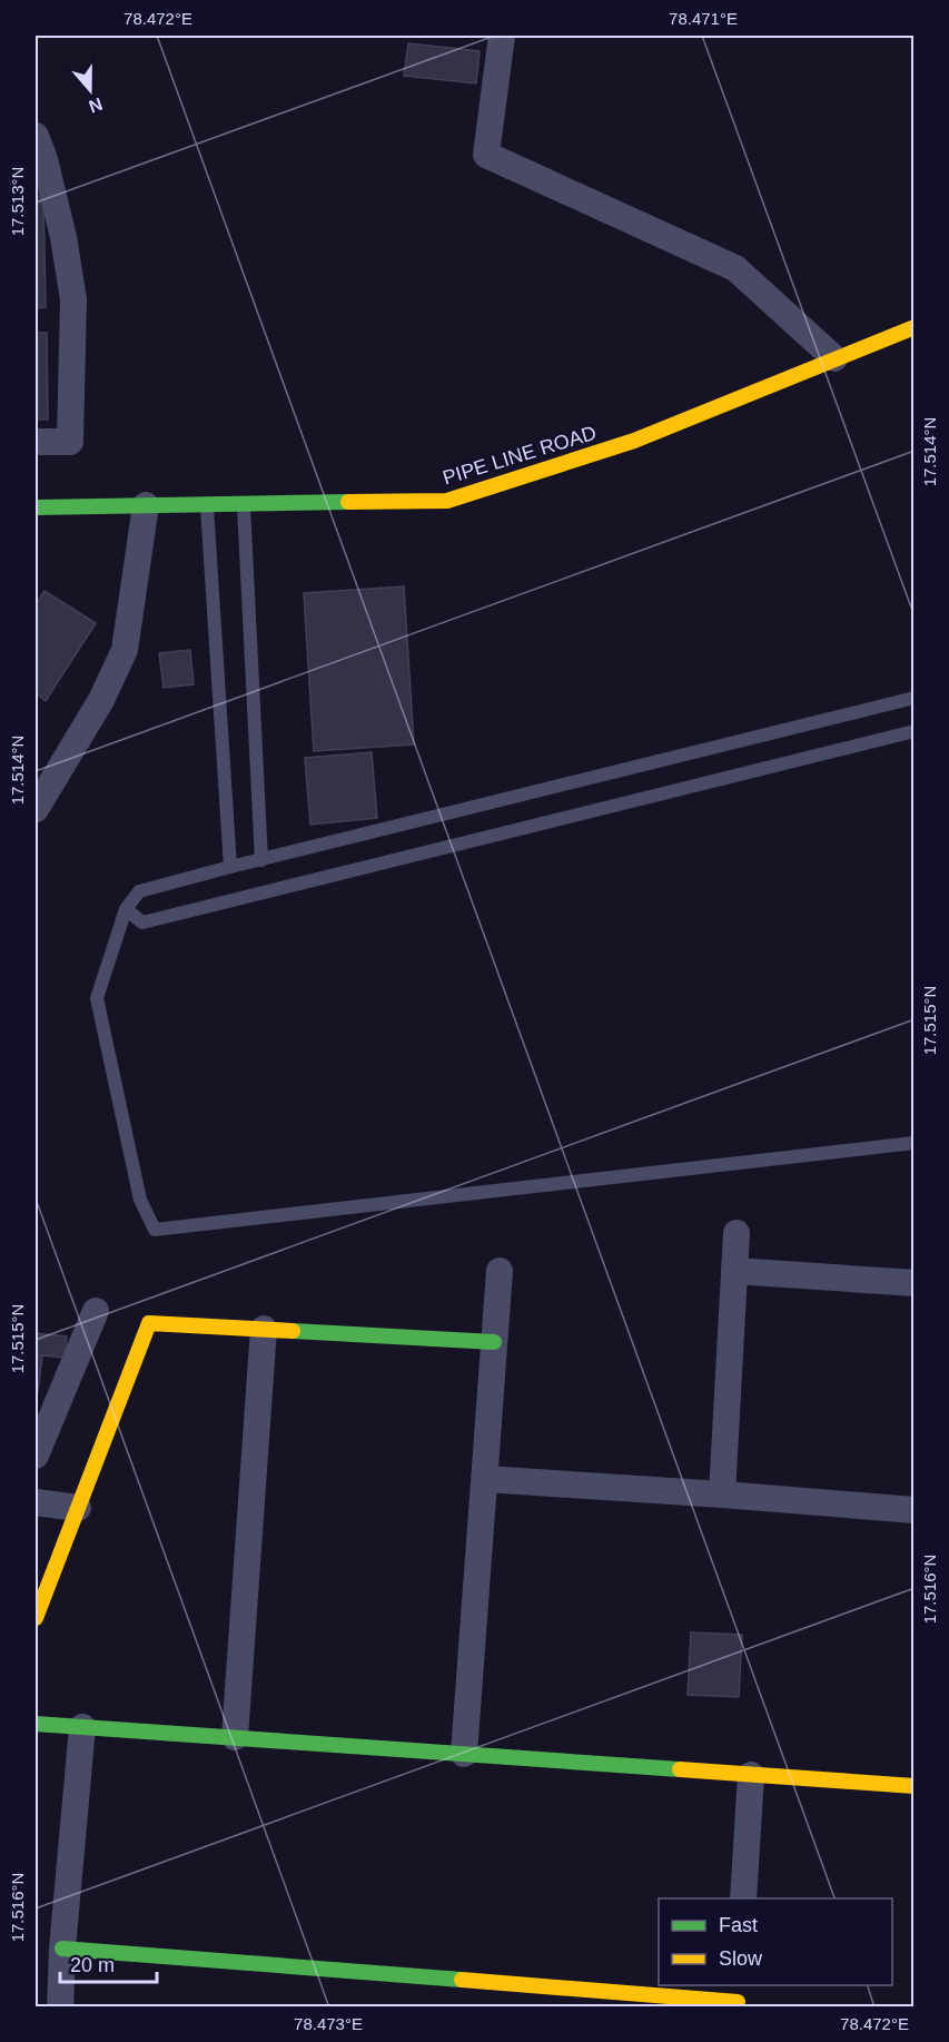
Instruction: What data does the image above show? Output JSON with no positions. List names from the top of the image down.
{
  "streets": {
    "street": ["PIPE LINE ROAD"]
  },
  "legend": ["Fast", "Slow"],
  "scale_bar": "20 m",
  "north": "bottom",
  "coordinates": [
    "78.472°E",
    "78.471°E",
    "17.513°N",
    "17.514°N",
    "17.515°N",
    "17.516°N",
    "78.473°E"
  ]
}
